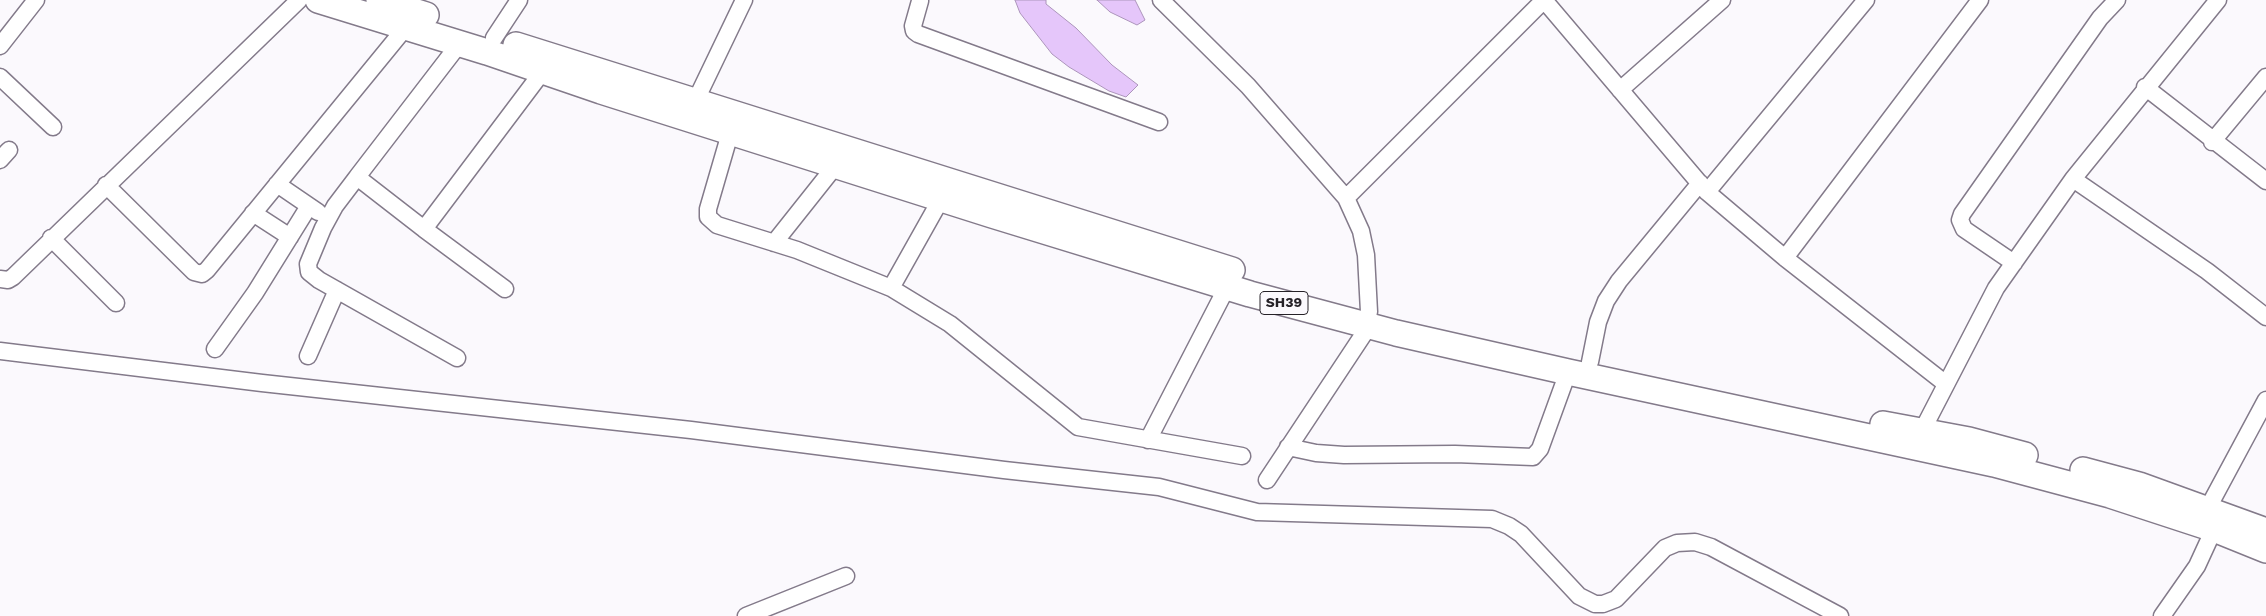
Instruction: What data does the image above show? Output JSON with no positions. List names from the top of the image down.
{
  "streets": {
    "main road": ["SH39"]
  }
}
